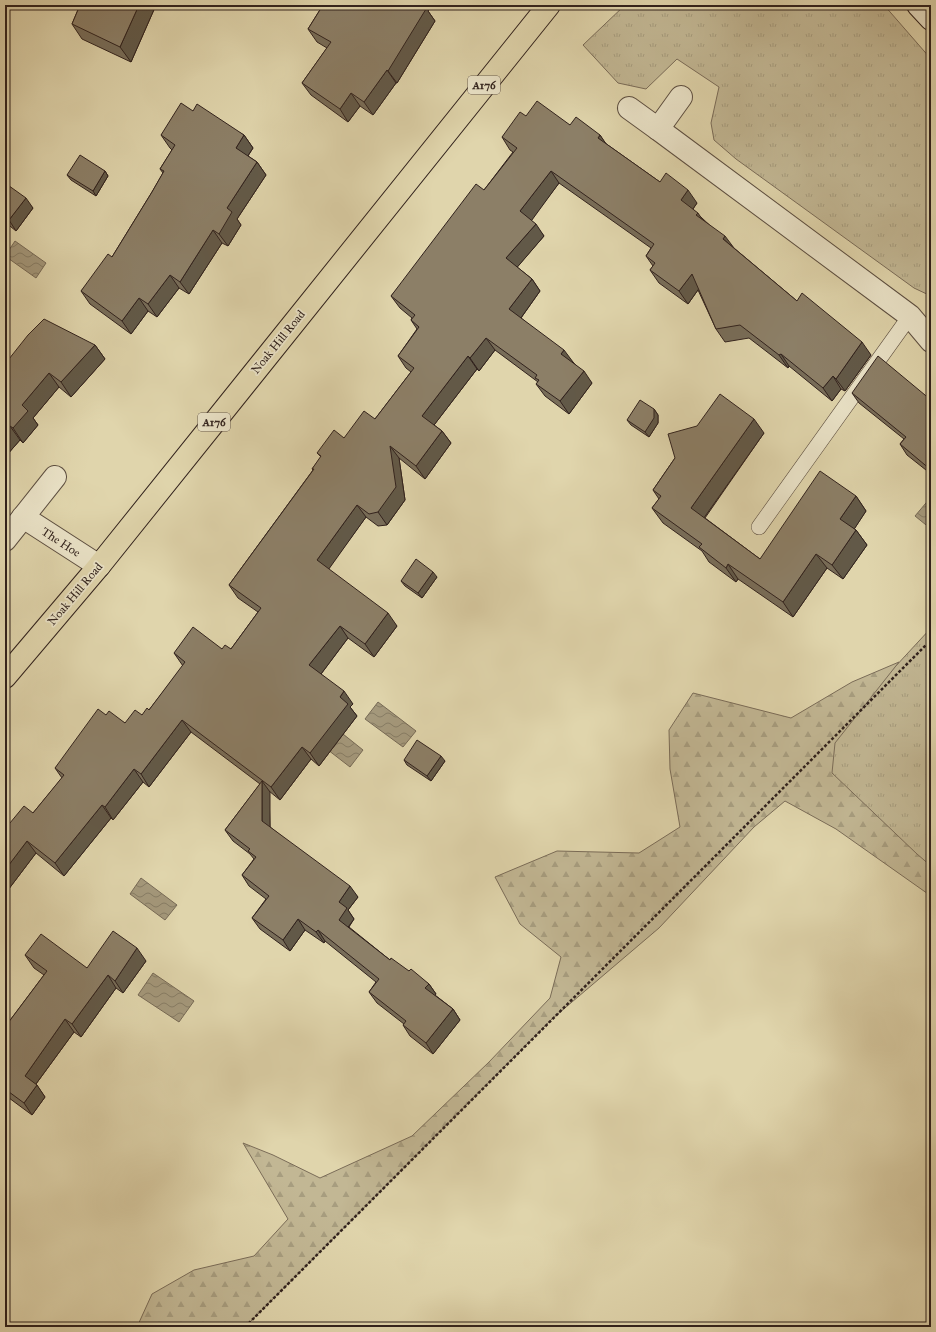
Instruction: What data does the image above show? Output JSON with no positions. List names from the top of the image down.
{
  "streets": {
    "main road": ["A176", "Noak Hill Road"],
    "street": ["The Hoe"]
  },
  "crossings": [
    ["Noak Hill Road", "The Hoe"]
  ]
}
